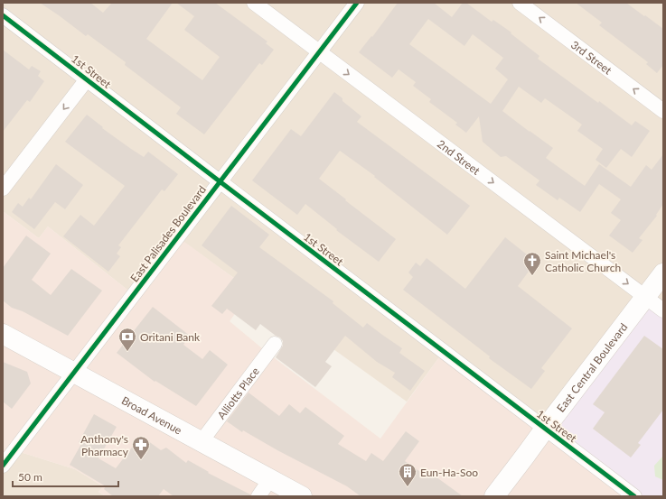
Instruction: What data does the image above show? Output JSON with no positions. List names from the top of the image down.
{
  "streets": {
    "main road": ["East Central Boulevard", "Broad Avenue"],
    "street": [
      "3rd Street",
      "1st Street",
      "2nd Street",
      "East Palisades Boulevard",
      "Alliotts Place"
    ]
  },
  "crossings": [
    ["1st Street", "East Palisades Boulevard"],
    ["1st Street", "East Central Boulevard"],
    ["2nd Street", "East Palisades Boulevard"],
    ["2nd Street", "East Central Boulevard"],
    ["East Palisades Boulevard", "Broad Avenue"],
    ["Alliotts Place", "Broad Avenue"]
  ],
  "one_way": ["3rd Street", "2nd Street"],
  "places": {
    "church": ["Saint Michael's Catholic Church"],
    "bank": ["Oritani Bank"],
    "pharmacy": ["Anthony's Pharmacy"],
    "building": ["Eun-Ha-Soo"]
  },
  "scale_bar": "50 m"
}
